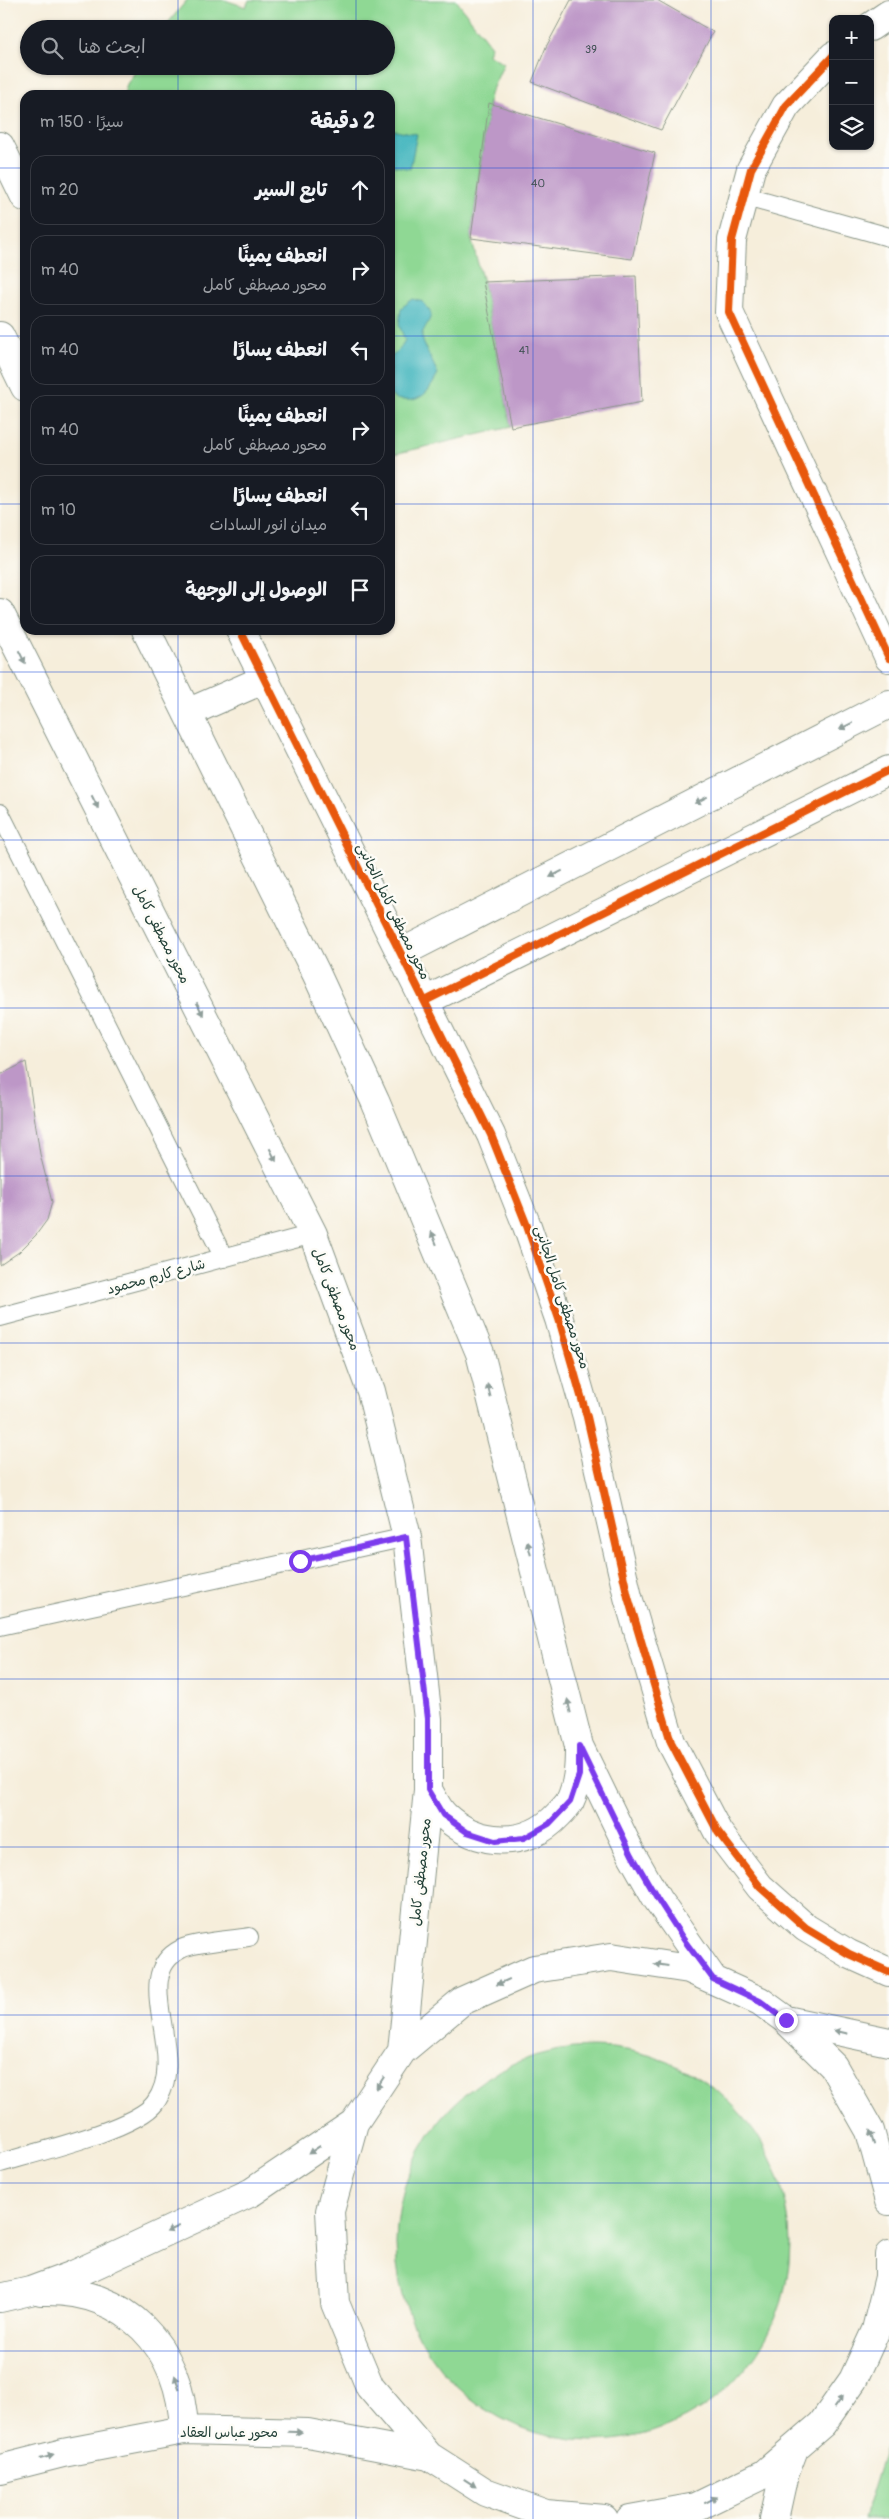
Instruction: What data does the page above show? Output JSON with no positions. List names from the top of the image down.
{
  "streets": {
    "main road": ["محور مصطفى كامل الجانبى", "محور مصطفى كامل", "محور عباس العقاد"],
    "lane": ["شارع كارم محمود"]
  },
  "crossings": [
    ["محور مصطفى كامل", "شارع كارم محمود"]
  ],
  "one_way": ["محور عباس العقاد"],
  "house_numbers": ["39", "40", "41"],
  "page": {
    "map_buttons": ["+", "−"],
    "search": "ابحث هنا",
    "heading": ["2 دقيقة", "سيرًا · 150 m"],
    "list": [
      ["تابع السير", "20 m"],
      ["انعطف يمينًا", "محور مصطفى كامل", "40 m"],
      ["انعطف يسارًا", "40 m"],
      ["انعطف يمينًا", "محور مصطفى كامل", "40 m"],
      ["انعطف يسارًا", "ميدان انور السادات", "10 m"],
      "الوصول إلى الوجهة"
    ]
  }
}
